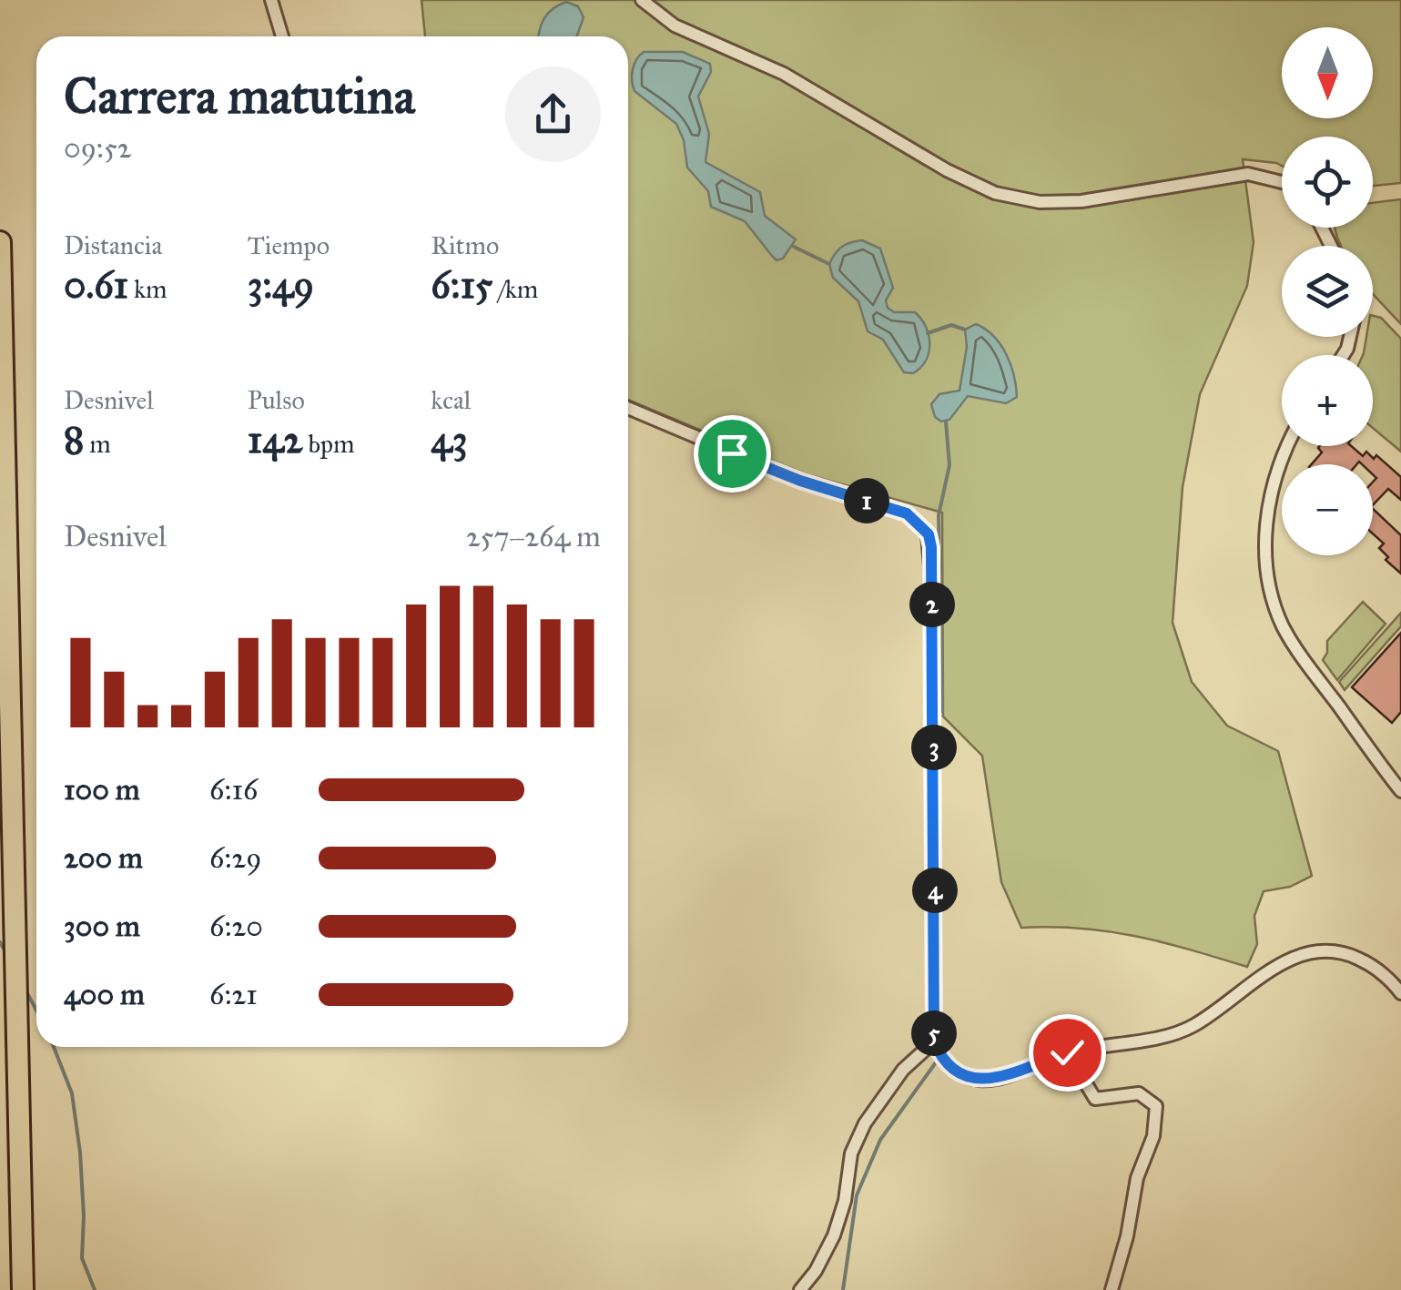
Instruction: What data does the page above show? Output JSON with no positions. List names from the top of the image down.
{
  "north": "bottom",
  "page": {
    "map_buttons": ["+", "−"],
    "heading": ["Carrera matutina", "09:52"],
    "stats": [
      ["Distancia", "0.61 km"],
      ["Tiempo", "3:49"],
      ["Ritmo", "6:15 /km"],
      ["Desnivel", "8 m"],
      ["Pulso", "142 bpm"],
      ["kcal", "43"]
    ],
    "pins": [
      "1",
      "2",
      "3",
      "4",
      "5"
    ],
    "chart": ["Desnivel", "257–264 m"],
    "list": [
      {
        "name": "100 m",
        "note": "6:16"
      },
      {
        "name": "200 m",
        "note": "6:29"
      },
      {
        "name": "300 m",
        "note": "6:20"
      },
      {
        "name": "400 m",
        "note": "6:21"
      }
    ]
  }
}
